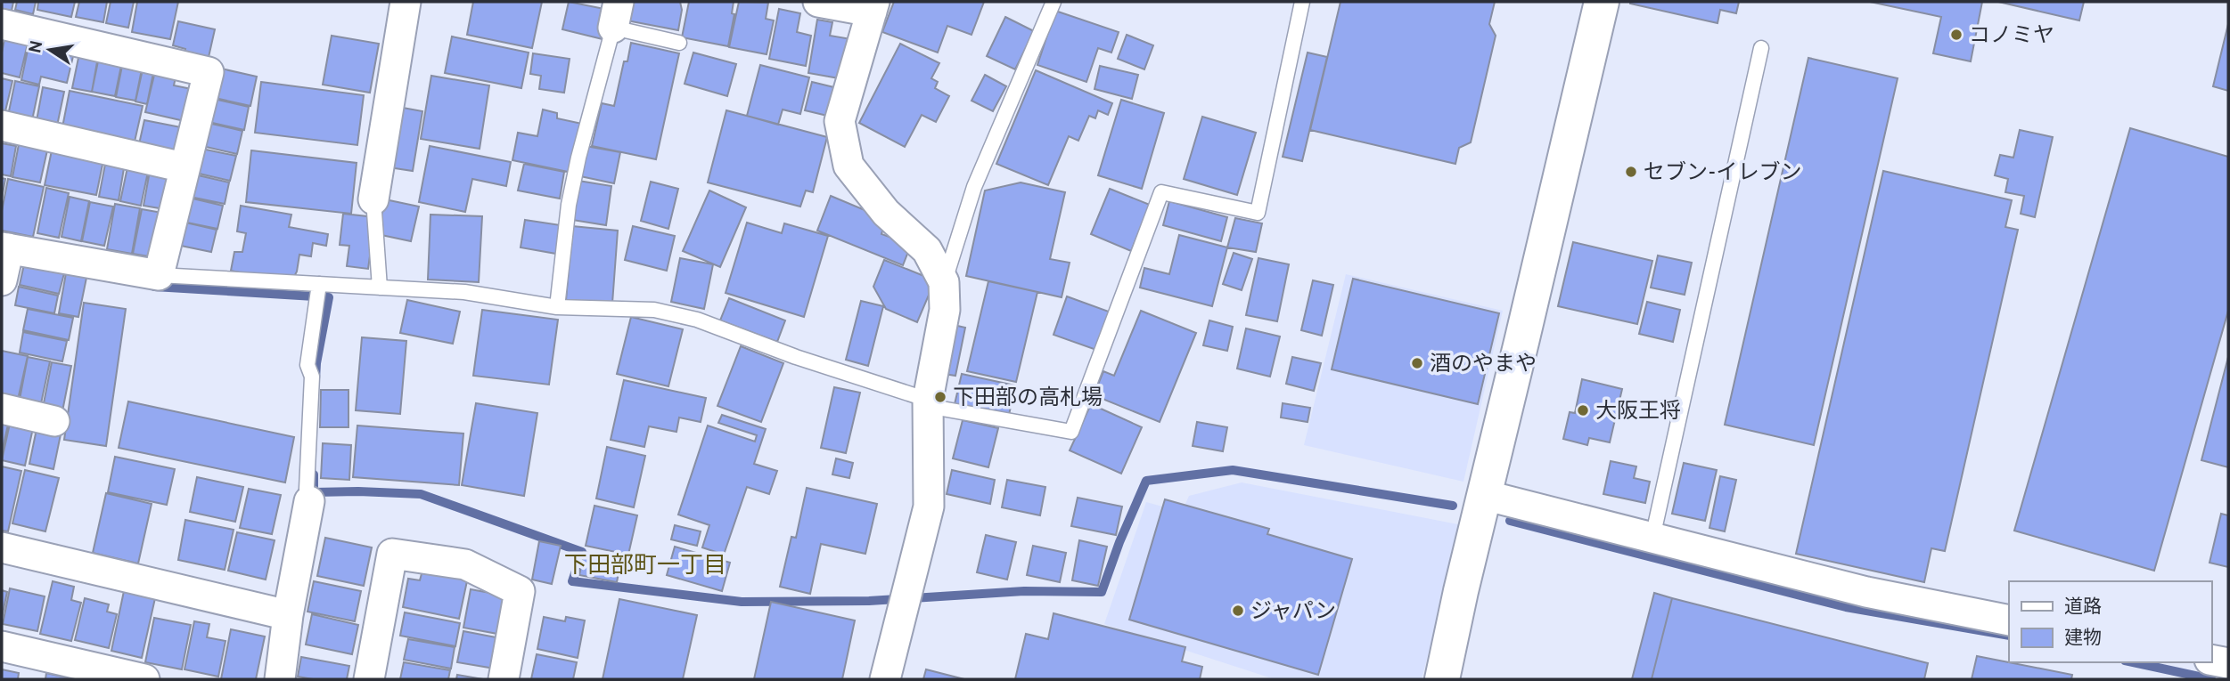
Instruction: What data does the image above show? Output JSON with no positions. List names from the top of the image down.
{
  "districts": ["下田部町一丁目"],
  "places": [
    "コノミヤ",
    "セブン-イレブン",
    "酒のやまや",
    "下田部の高札場",
    "大阪王将",
    "ジャパン"
  ],
  "legend": ["道路", "建物"],
  "north": "left"
}
